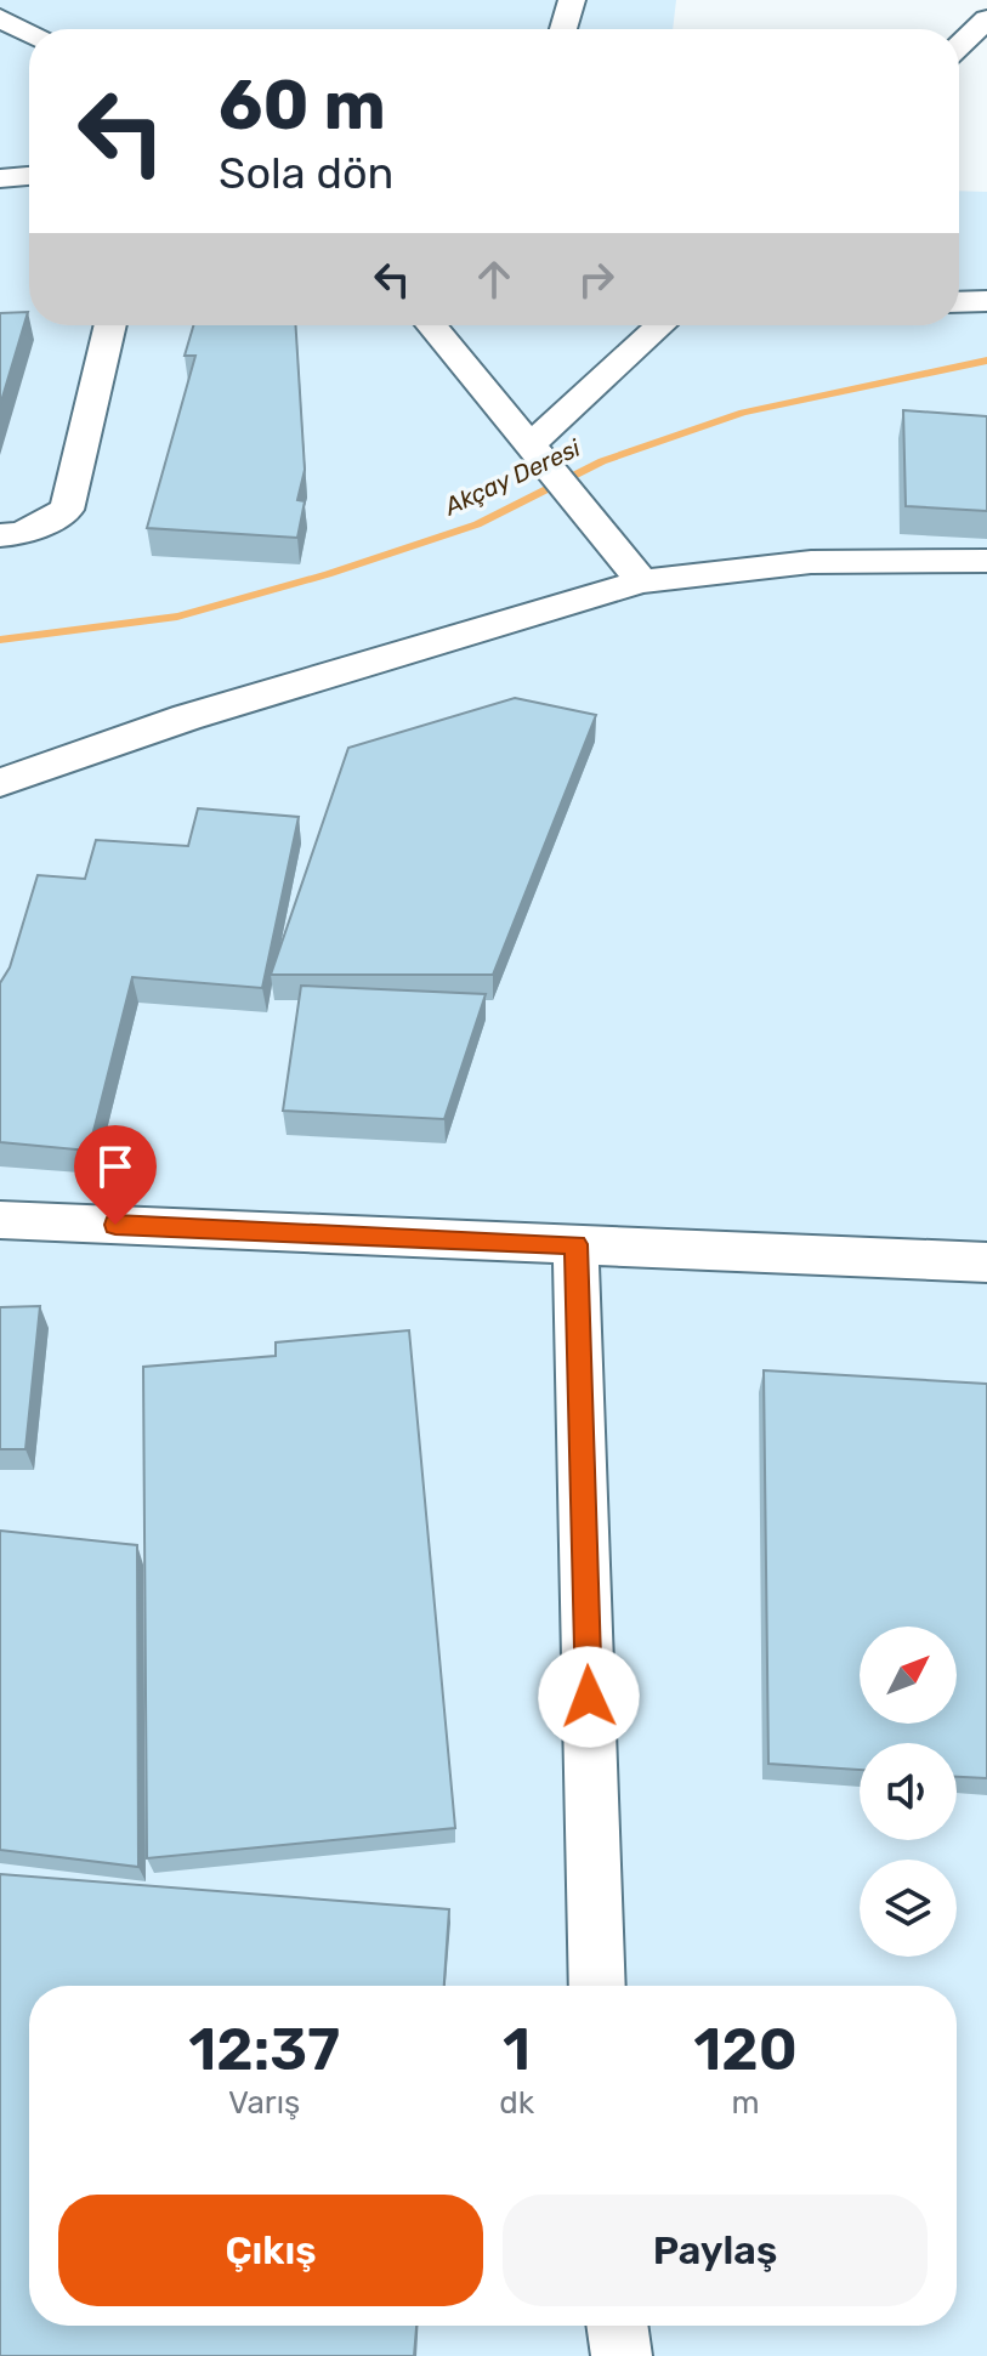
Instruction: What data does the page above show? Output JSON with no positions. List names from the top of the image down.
{
  "water": ["Akçay Deresi"],
  "north": "top right",
  "page": {
    "turn": ["60 m", "Sola dön"],
    "eta": [
      "12:37",
      "Varış",
      "1",
      "dk",
      "120",
      "m"
    ],
    "buttons": ["Çıkış", "Paylaş"]
  }
}
